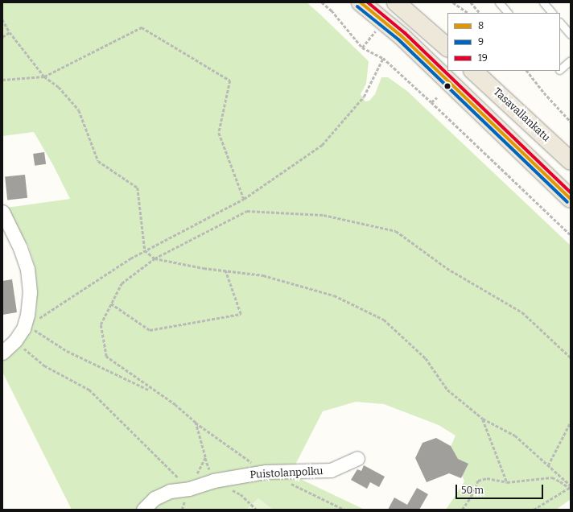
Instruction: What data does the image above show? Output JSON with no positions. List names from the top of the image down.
{
  "streets": {
    "main road": ["Tasavallankatu"],
    "street": ["Puistolanpolku"]
  },
  "lines": ["transit line 8", "transit line 19", "transit line 9"],
  "legend": ["8", "9", "19"],
  "scale_bar": "50 m"
}
